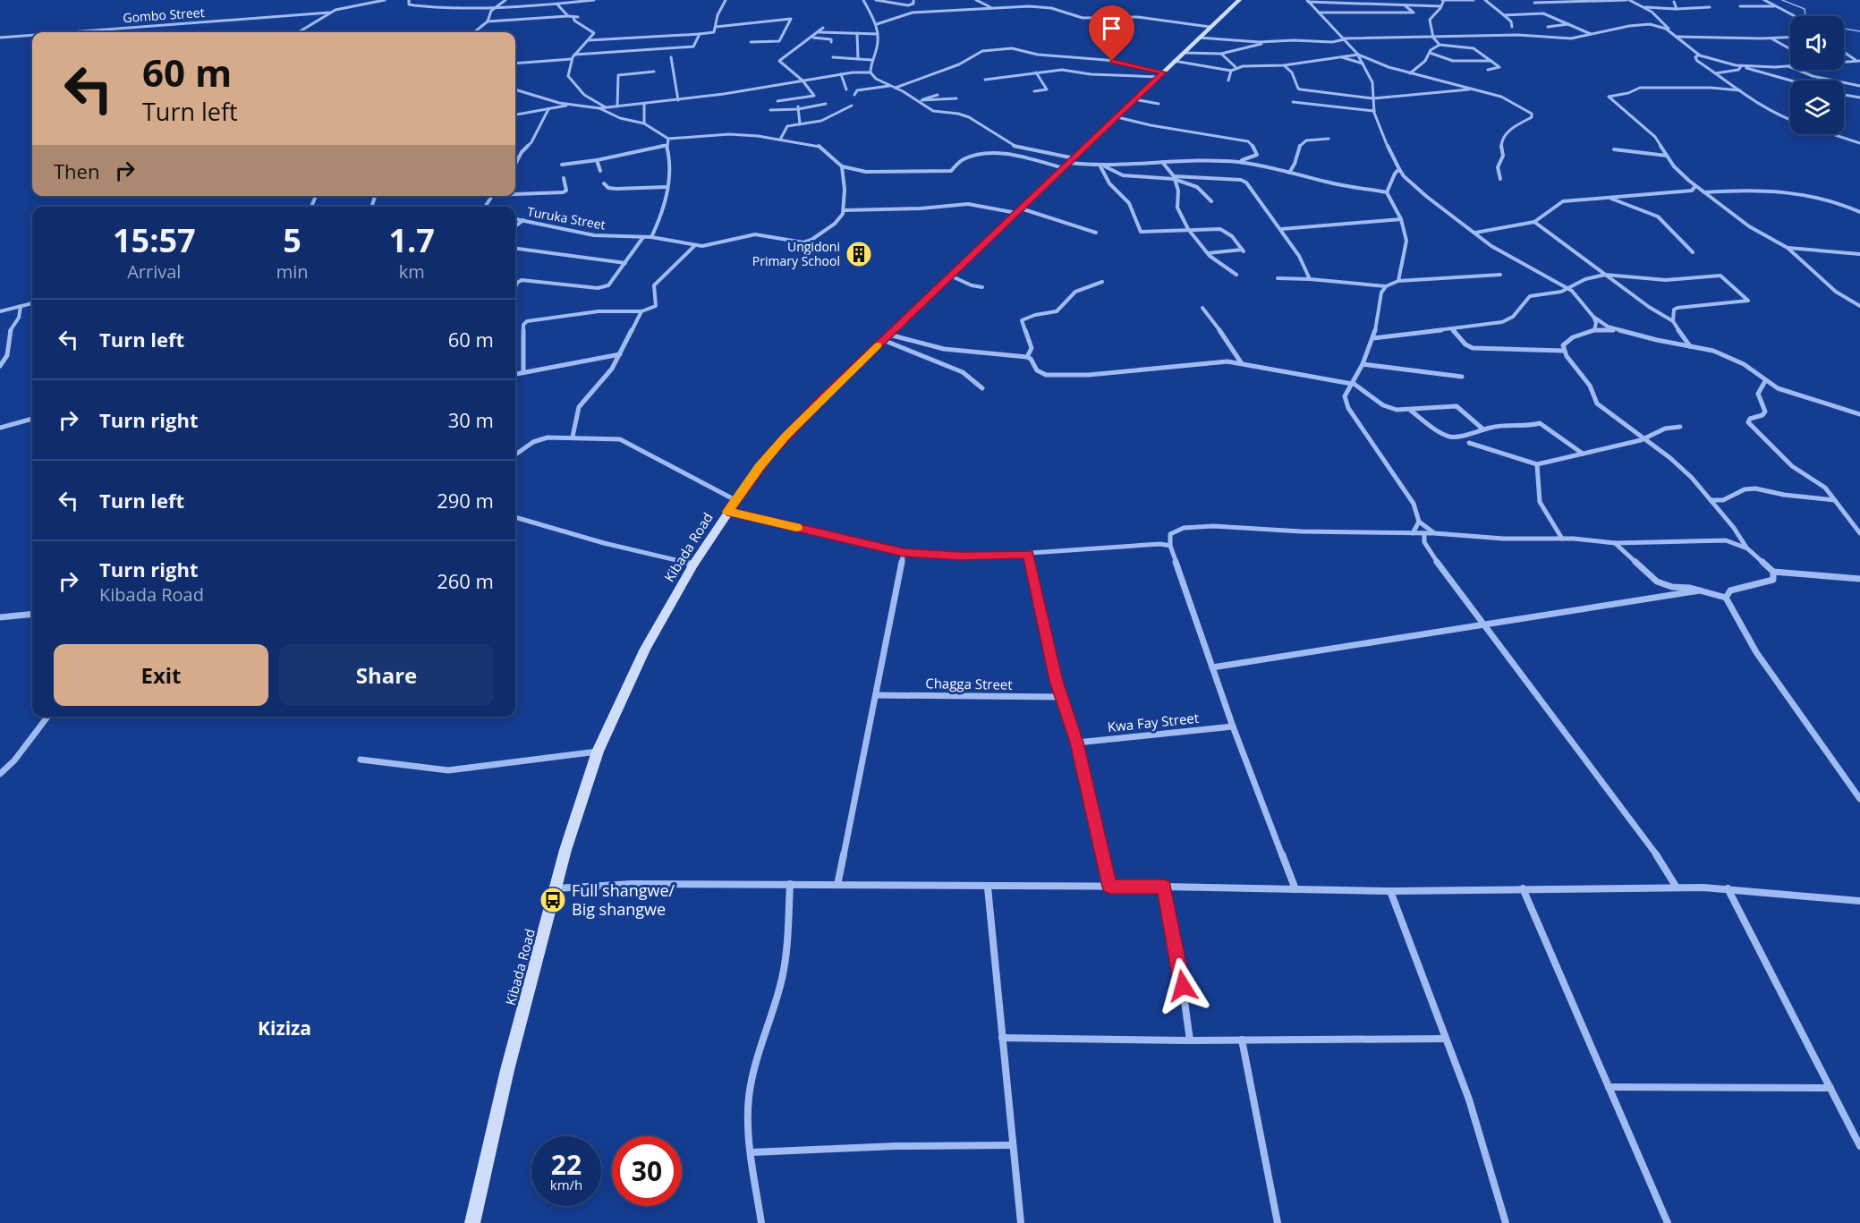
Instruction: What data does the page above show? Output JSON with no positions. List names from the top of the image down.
{
  "streets": {
    "main road": ["Kibada Road"],
    "street": [
      "Gombo Street",
      "Turuka Street",
      "Chagga Street",
      "Kwa Fay Street"
    ]
  },
  "districts": ["Kiziza"],
  "places": {
    "building": ["Ungidoni Primary School"],
    "bus stop": ["Full shangwe/ Big shangwe"]
  },
  "page": {
    "turn": ["60 m", "Turn left"],
    "then": "Then",
    "eta": [
      "15:57",
      "Arrival",
      "5",
      "min",
      "1.7",
      "km"
    ],
    "list": [
      {
        "name": "Turn left",
        "value": "60 m"
      },
      {
        "name": "Turn right",
        "value": "30 m"
      },
      {
        "name": "Turn left",
        "value": "290 m"
      },
      {
        "name": "Turn right",
        "note": "Kibada Road",
        "value": "260 m"
      }
    ],
    "buttons": ["Exit", "Share"],
    "speed": "22 km/h",
    "limit": "30"
  }
}
